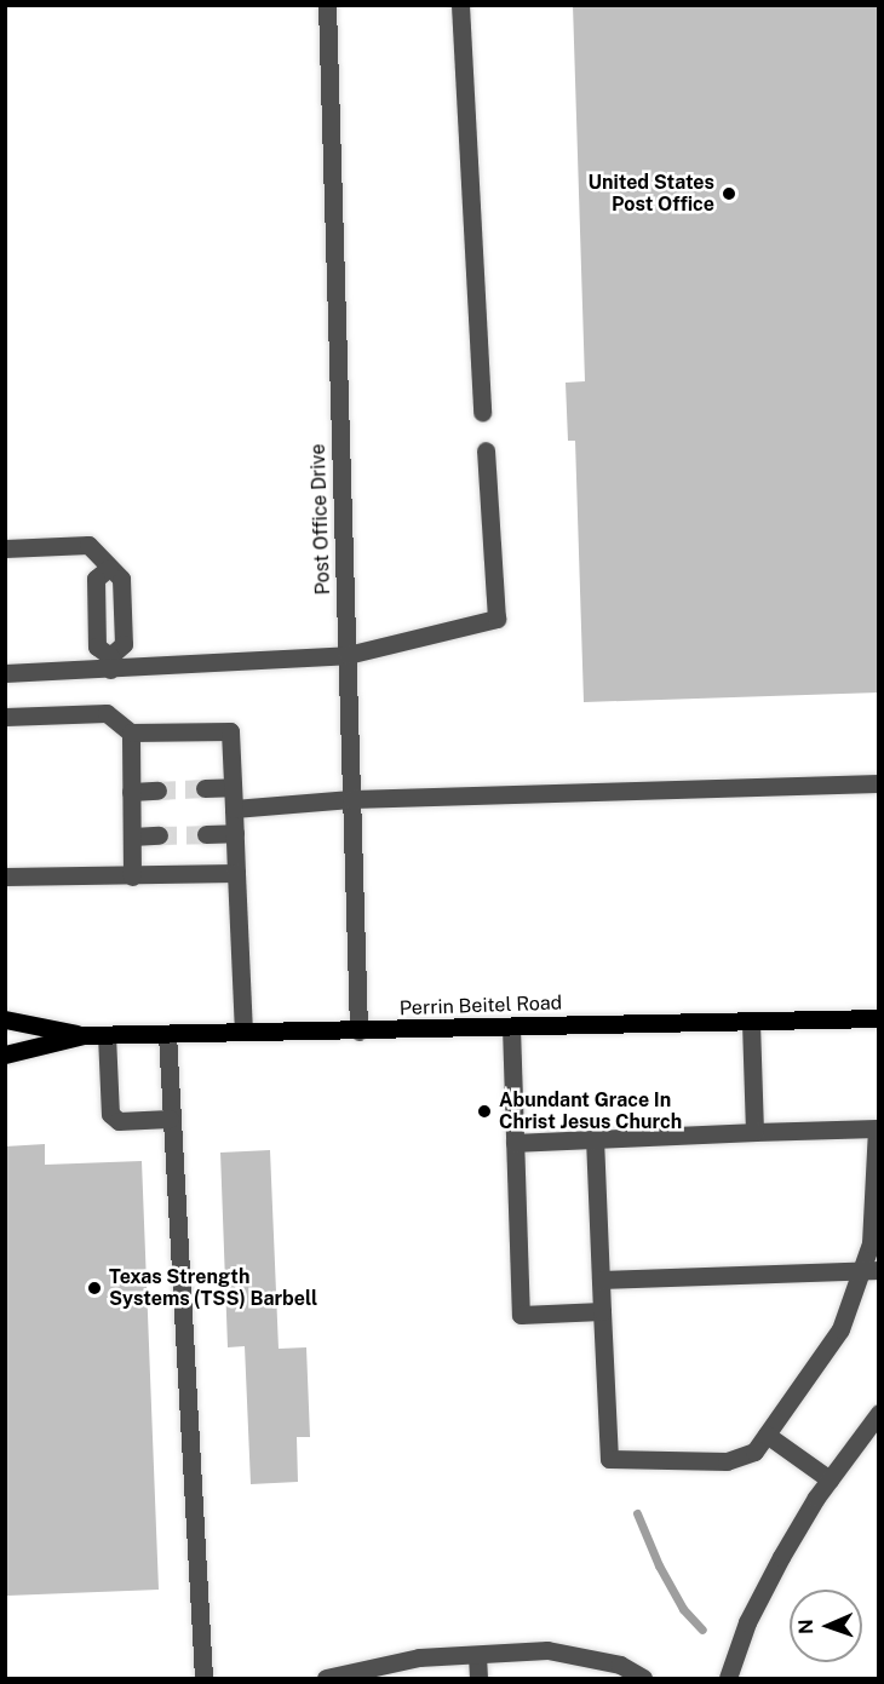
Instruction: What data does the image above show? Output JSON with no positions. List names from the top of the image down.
{
  "streets": {
    "main road": ["Perrin Beitel Road"],
    "street": ["Post Office Drive"]
  },
  "crossings": [
    ["Post Office Drive", "Perrin Beitel Road"]
  ],
  "places": ["United States Post Office", "Abundant Grace In Christ Jesus Church", "Texas Strength Systems (TSS) Barbell"],
  "north": "left"
}
